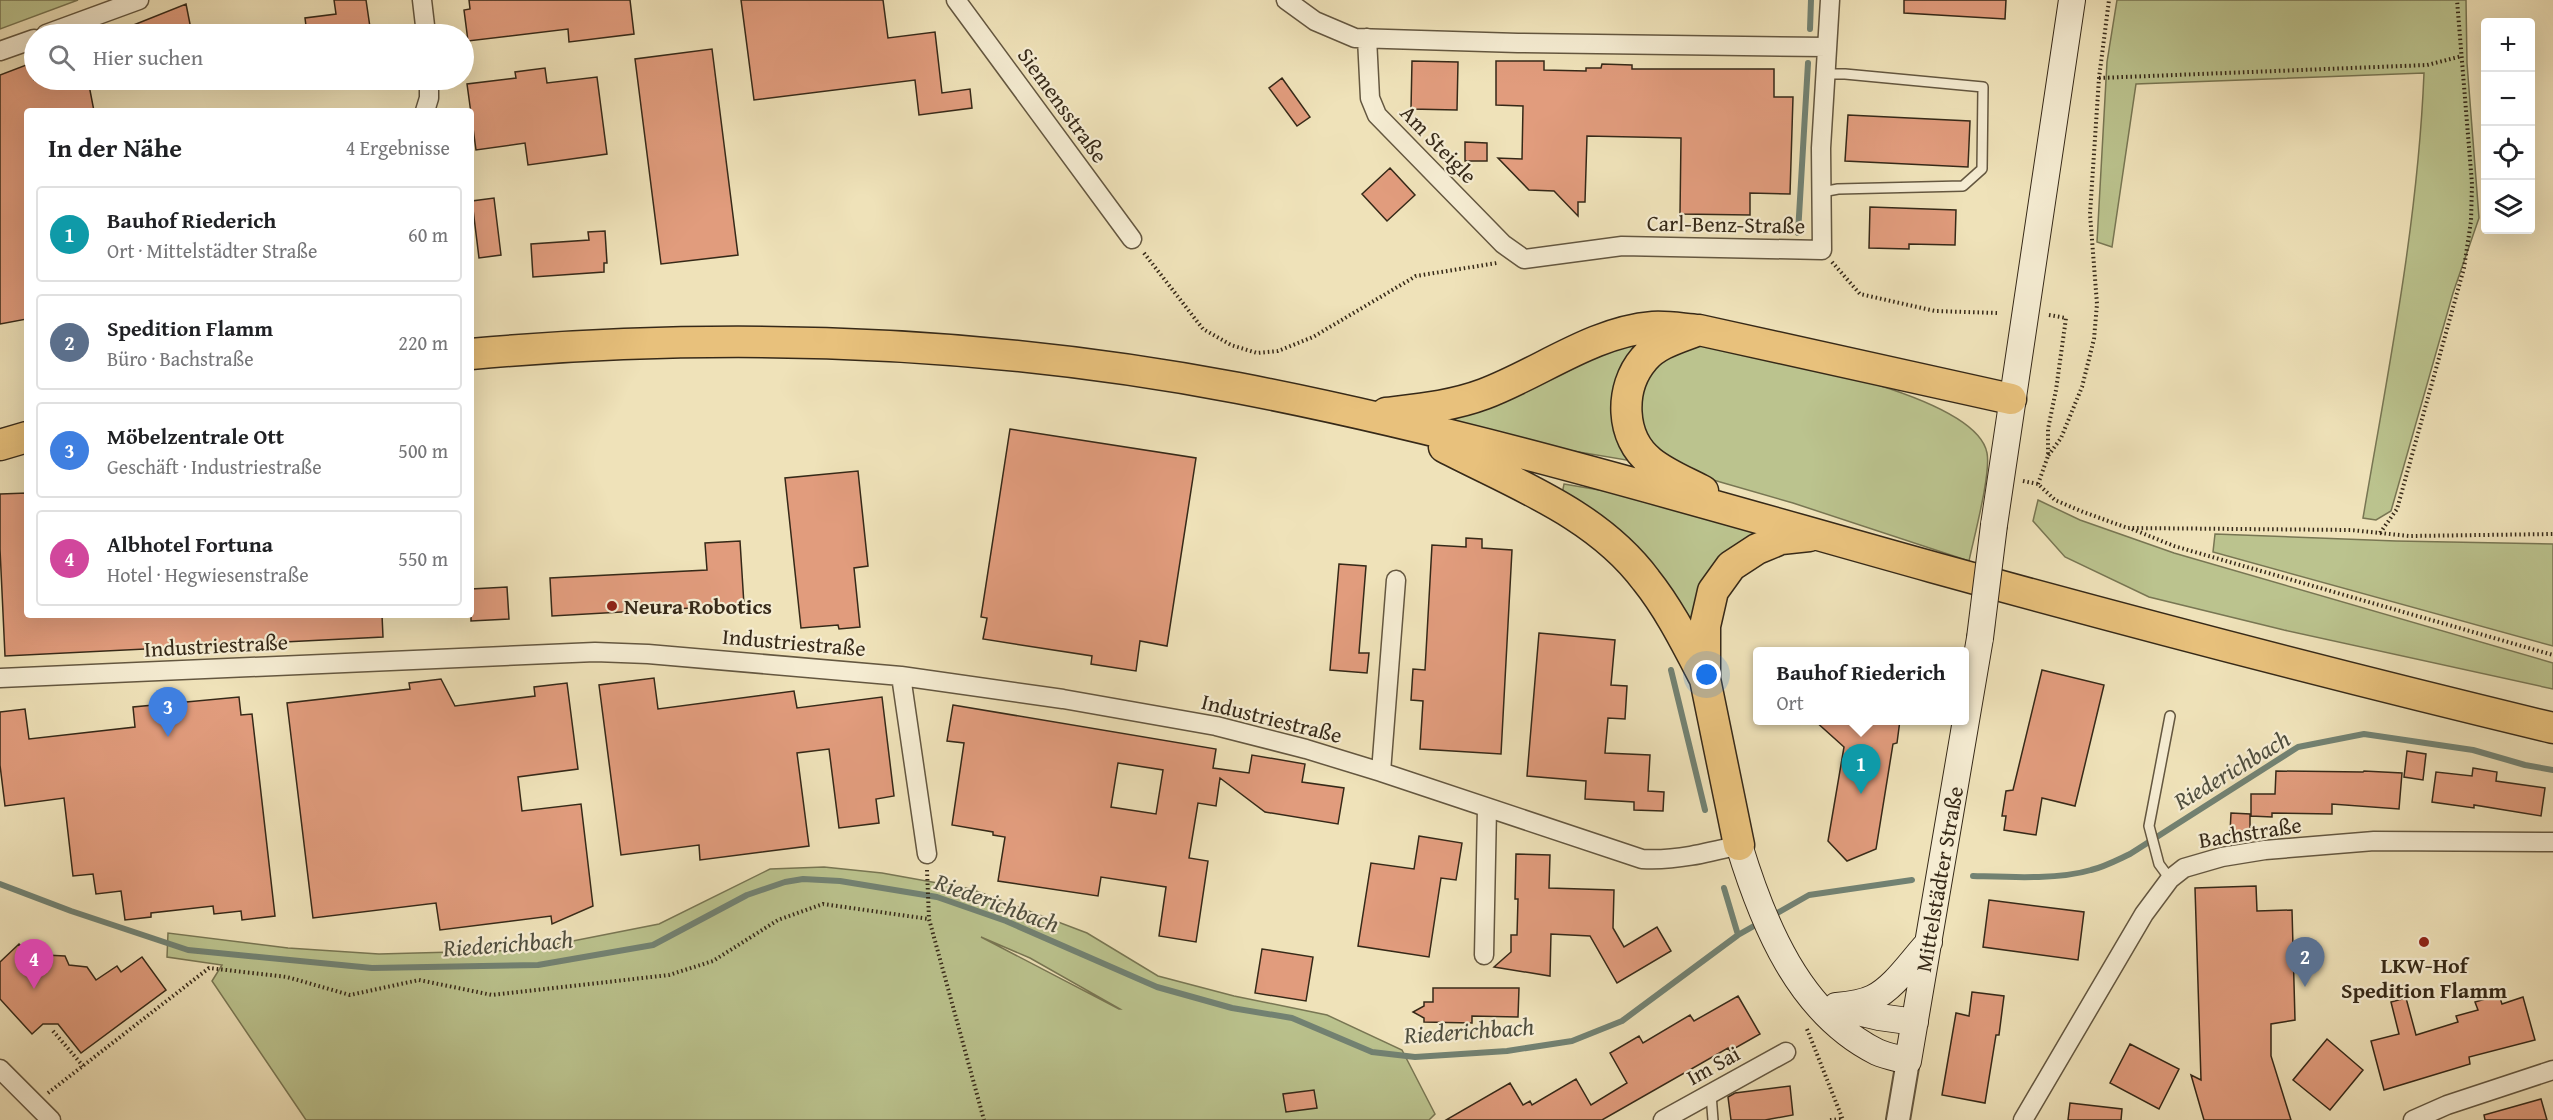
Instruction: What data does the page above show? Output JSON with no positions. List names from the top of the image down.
{
  "streets": {
    "main road": ["Mittelstädter Straße"],
    "street": [
      "Siemensstraße",
      "Am Steigle",
      "Carl-Benz-Straße",
      "Industriestraße",
      "Bachstraße",
      "Im Sai"
    ]
  },
  "crossings": [
    ["Am Steigle", "Carl-Benz-Straße"]
  ],
  "water": ["Riederichbach"],
  "places": ["Neura Robotics", "LKW-Hof Spedition Flamm"],
  "page": {
    "map_buttons": ["+", "−"],
    "search": "Hier suchen",
    "heading": ["In der Nähe", "4 Ergebnisse"],
    "list": [
      {
        "mark": "1",
        "name": "Bauhof Riederich",
        "note": "Ort · Mittelstädter Straße",
        "value": "60 m"
      },
      {
        "mark": "2",
        "name": "Spedition Flamm",
        "note": "Büro · Bachstraße",
        "value": "220 m"
      },
      {
        "mark": "3",
        "name": "Möbelzentrale Ott",
        "note": "Geschäft · Industriestraße",
        "value": "500 m"
      },
      {
        "mark": "4",
        "name": "Albhotel Fortuna",
        "note": "Hotel · Hegwiesenstraße",
        "value": "550 m"
      }
    ],
    "popup": ["Bauhof Riederich", "Ort"],
    "pins": [
      "3",
      "1",
      "2",
      "4"
    ]
  }
}
